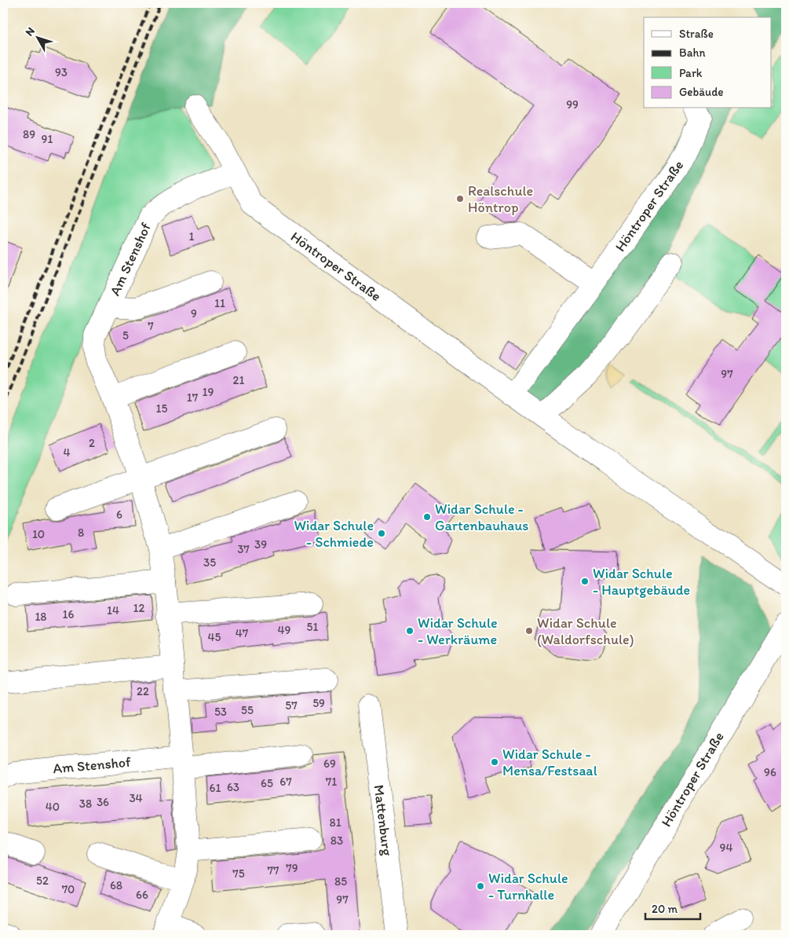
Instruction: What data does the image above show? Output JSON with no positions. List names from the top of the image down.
{
  "streets": {
    "street": ["Höntroper Straße", "Am Stenshof", "Mattenburg"]
  },
  "crossings": [
    ["Höntroper Straße", "Am Stenshof"]
  ],
  "places": [
    "Realschule Höntrop",
    "Widar Schule - Gartenbauhaus",
    "Widar Schule - Schmiede",
    "Widar Schule - Hauptgebäude",
    "Widar Schule - Werkräume",
    "Widar Schule (Waldorfschule)",
    "Widar Schule - Mensa/Festsaal",
    "Widar Schule - Turnhalle"
  ],
  "house_numbers": [
    "93",
    "99",
    "89",
    "91",
    "1",
    "11",
    "9",
    "7",
    "5",
    "97",
    "21",
    "19",
    "17",
    "15",
    "2",
    "4",
    "6",
    "8",
    "10",
    "39",
    "37",
    "35",
    "12",
    "14",
    "16",
    "18",
    "51",
    "49",
    "47",
    "45",
    "22",
    "59",
    "57",
    "55",
    "53",
    "69",
    "96",
    "67",
    "71",
    "65",
    "63",
    "61",
    "34",
    "36",
    "38",
    "40",
    "81",
    "83",
    "94",
    "79",
    "77",
    "75",
    "52",
    "85",
    "68",
    "70",
    "66",
    "97"
  ],
  "legend": [
    "Straße",
    "Bahn",
    "Park",
    "Gebäude"
  ],
  "scale_bar": "20 m",
  "north": "top left"
}
